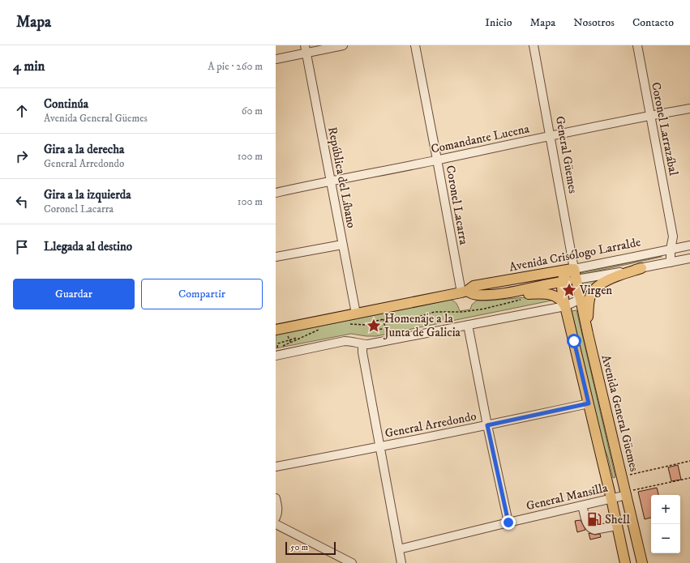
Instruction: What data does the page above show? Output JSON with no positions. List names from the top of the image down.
{
  "streets": {
    "main road": ["Avenida Crisólogo Larralde", "Avenida General Güemes"],
    "street": [
      "Coronel Larrazábal",
      "Comandante Lucena",
      "General Güemes",
      "República del Líbano",
      "Coronel Lacarra",
      "General Arredondo",
      "General Mansilla"
    ]
  },
  "crossings": [
    ["Coronel Larrazábal", "Comandante Lucena"],
    ["Coronel Larrazábal", "Avenida Crisólogo Larralde"],
    ["Comandante Lucena", "General Güemes"],
    ["Comandante Lucena", "República del Líbano"],
    ["Comandante Lucena", "Coronel Lacarra"],
    ["General Güemes", "Avenida Crisólogo Larralde"],
    ["General Güemes", "Avenida General Güemes"],
    ["República del Líbano", "Avenida Crisólogo Larralde"],
    ["Coronel Lacarra", "Avenida Crisólogo Larralde"],
    ["Avenida Crisólogo Larralde", "Avenida General Güemes"],
    ["Avenida General Güemes", "General Mansilla"]
  ],
  "places": {
    "place": ["Virgen", "Homenaje a la Junta de Galicia"],
    "fuel station": ["Shell"]
  },
  "scale_bar": "50 m",
  "page": {
    "header": "Mapa",
    "nav": [
      "Inicio",
      "Mapa",
      "Nosotros",
      "Contacto"
    ],
    "heading": ["4 min", "A pie · 260 m"],
    "list": [
      ["Continúa", "Avenida General Güemes", "60 m"],
      ["Gira a la derecha", "General Arredondo", "100 m"],
      ["Gira a la izquierda", "Coronel Lacarra", "100 m"],
      "Llegada al destino"
    ],
    "buttons": ["Guardar", "Compartir"],
    "map_buttons": ["+", "−"],
    "scale": "50 m"
  }
}
